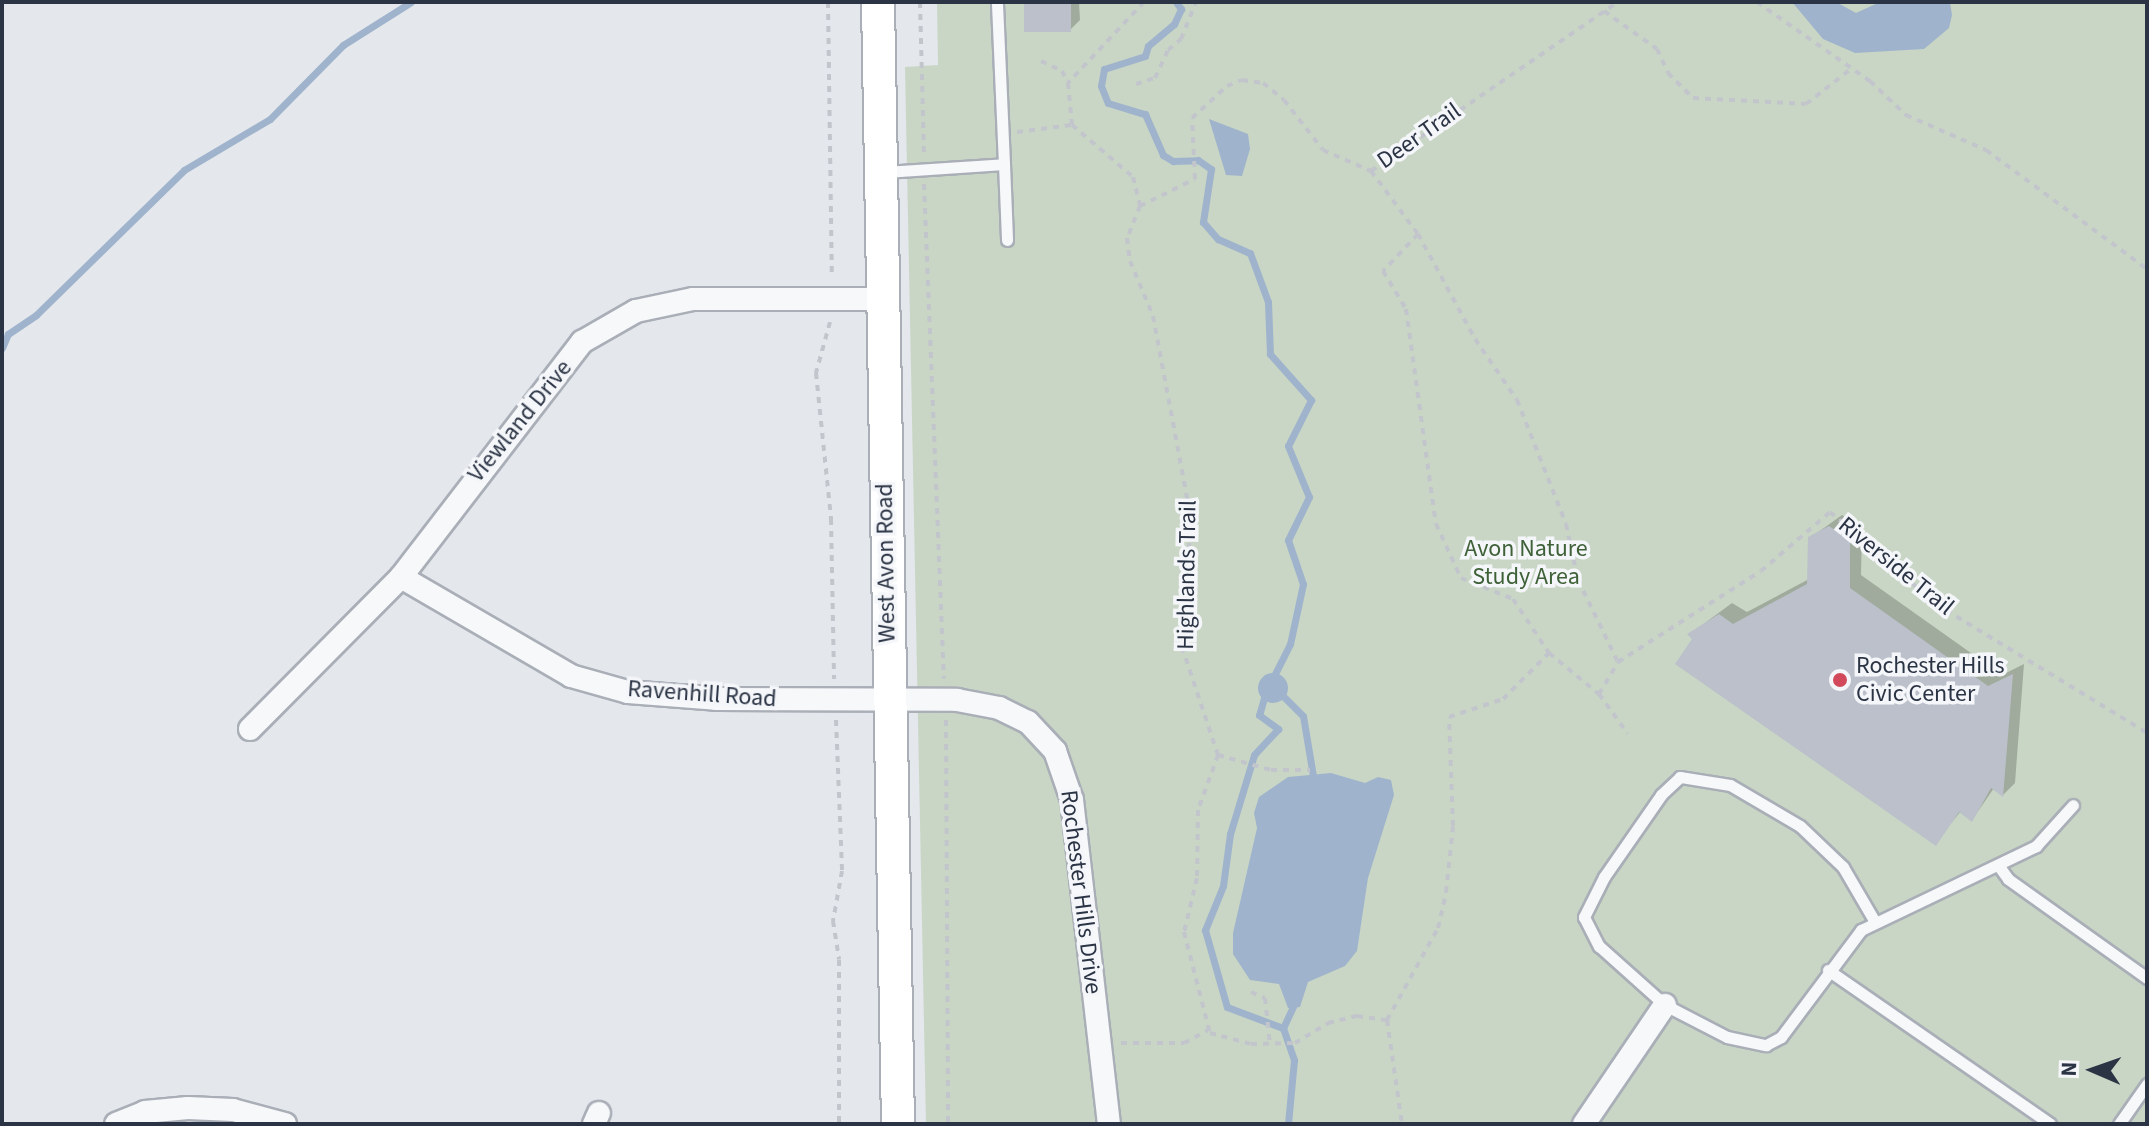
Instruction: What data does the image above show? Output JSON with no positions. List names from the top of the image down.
{
  "streets": {
    "street": [
      "Viewland Drive",
      "West Avon Road",
      "Ravenhill Road",
      "Rochester Hills Drive"
    ],
    "path": ["Deer Trail", "Riverside Trail", "Highlands Trail"]
  },
  "crossings": [
    ["Deer Trail", "Highlands Trail"],
    ["Viewland Drive", "West Avon Road"],
    ["Viewland Drive", "Ravenhill Road"],
    ["West Avon Road", "Ravenhill Road"],
    ["West Avon Road", "Rochester Hills Drive"],
    ["Ravenhill Road", "Rochester Hills Drive"]
  ],
  "parks": ["Avon Nature Study Area"],
  "places": ["Rochester Hills Civic Center"],
  "north": "left"
}
